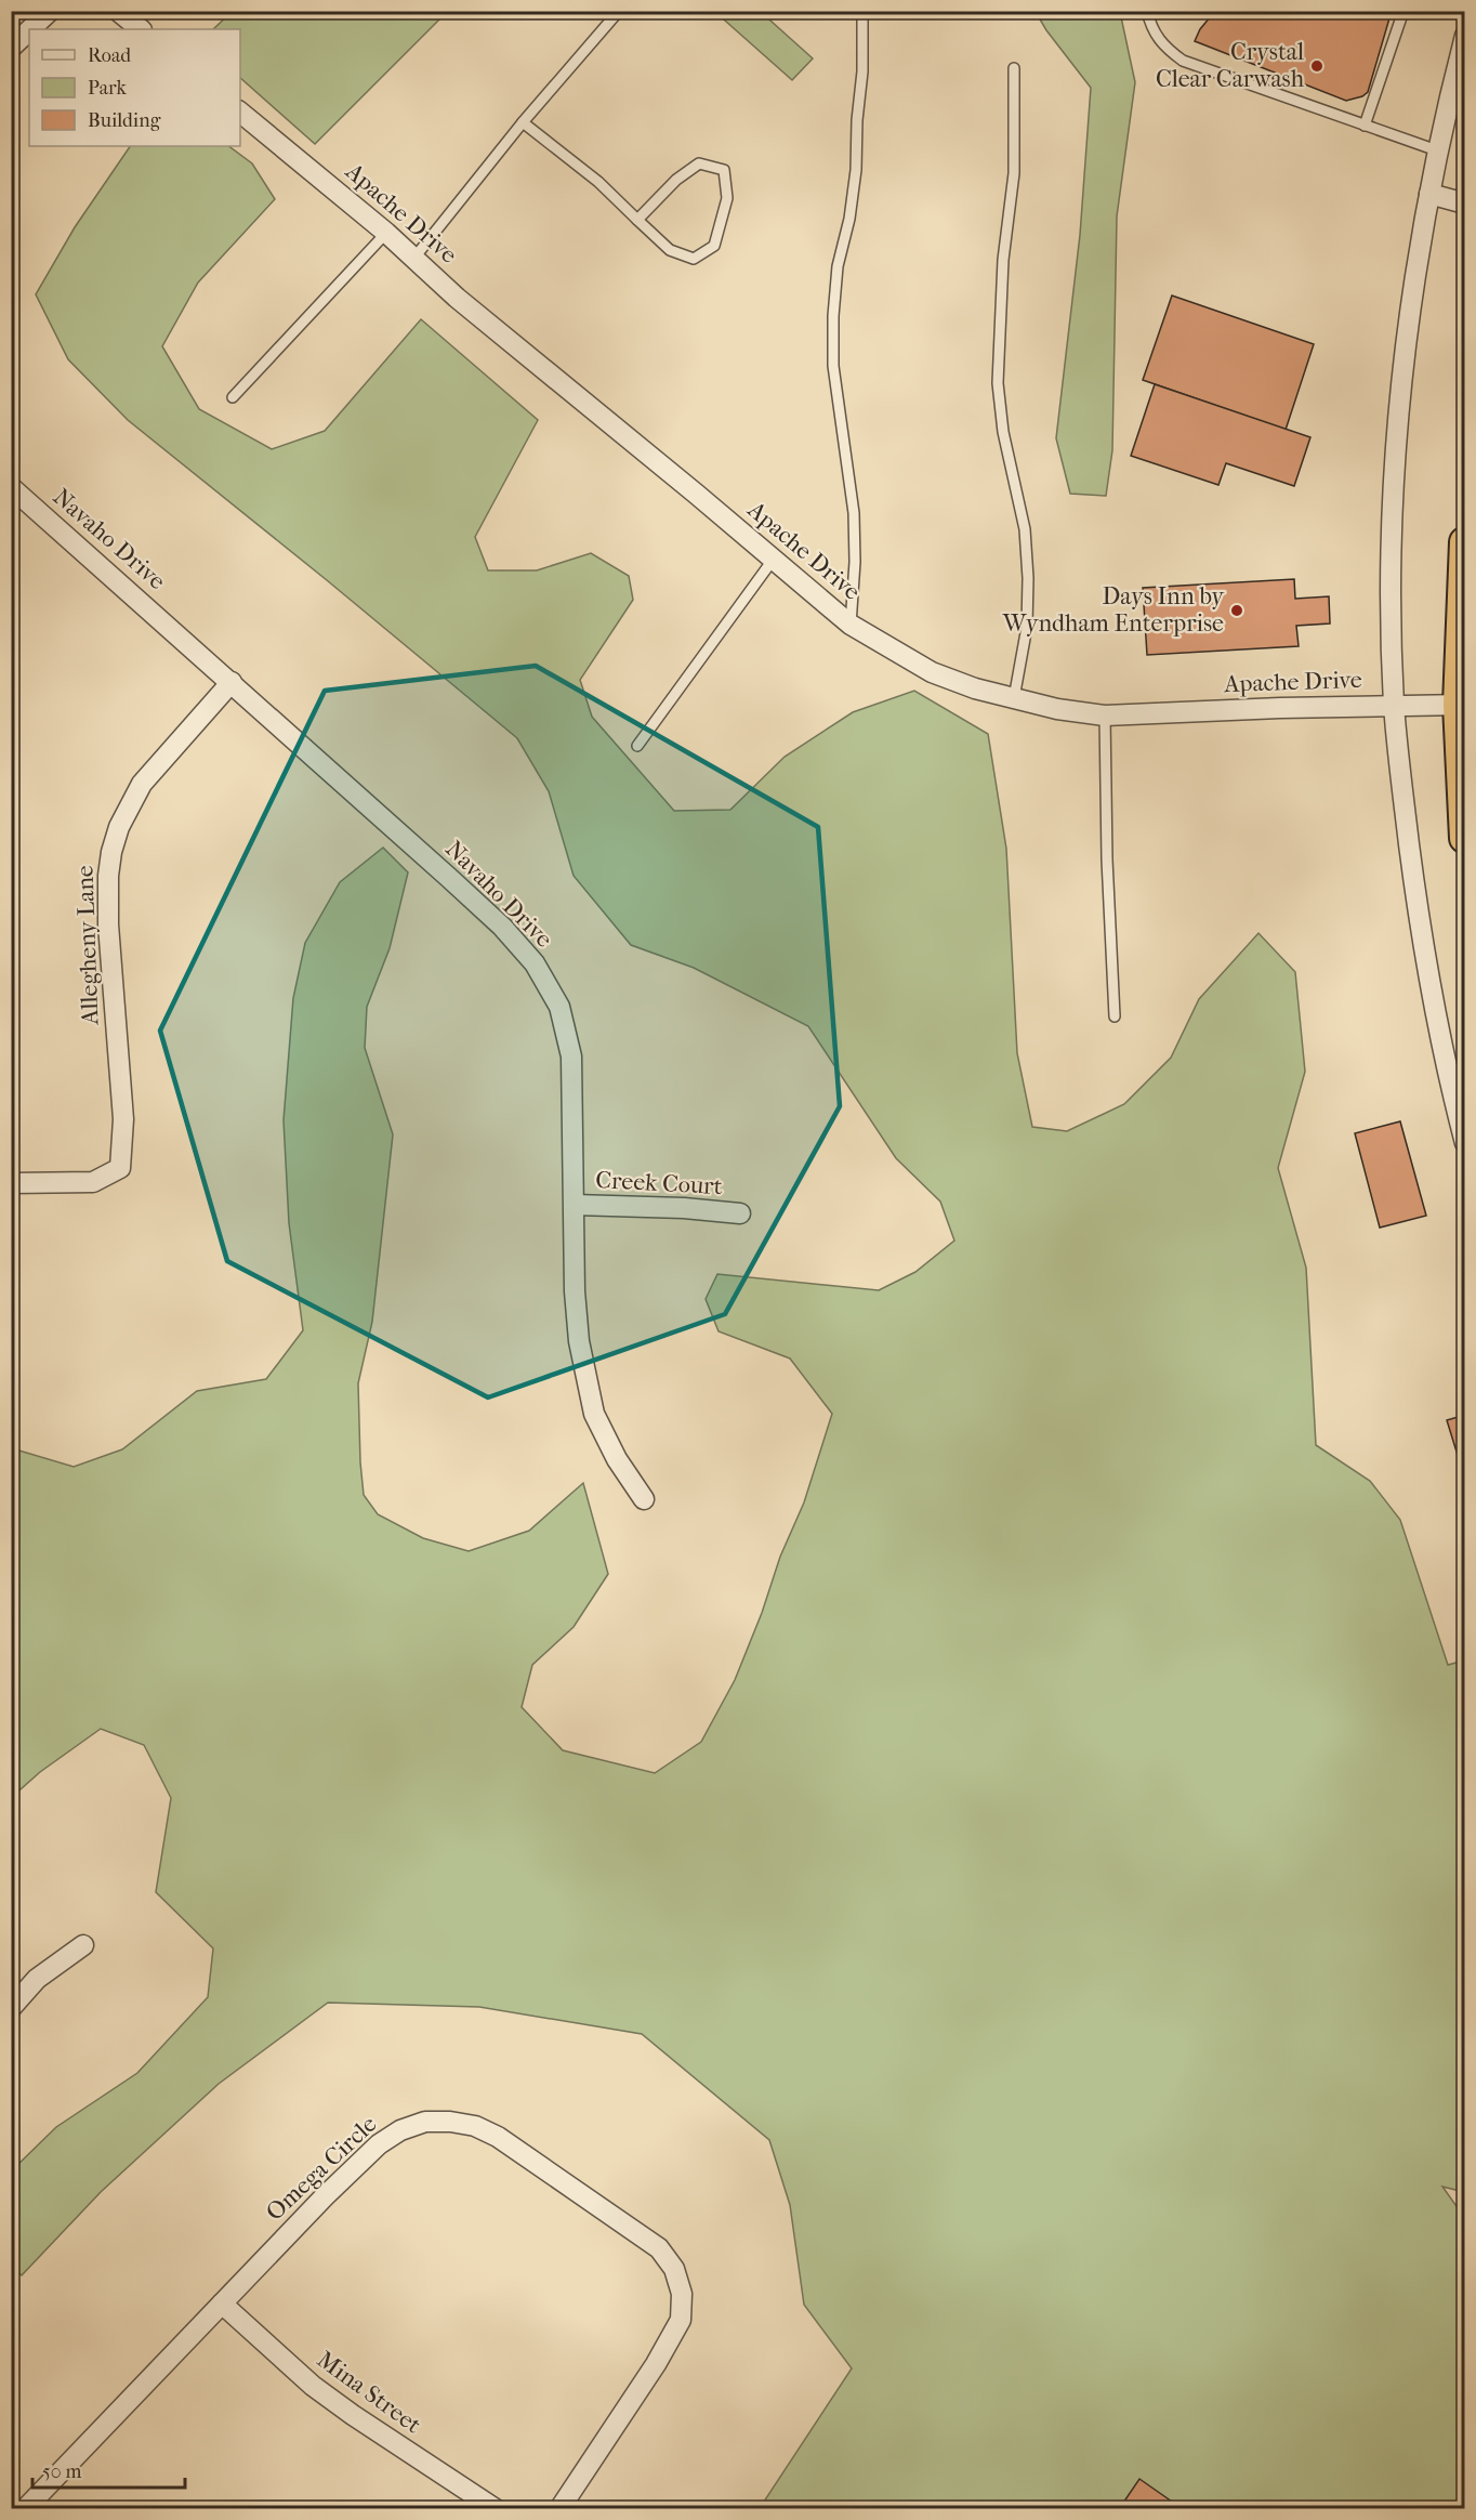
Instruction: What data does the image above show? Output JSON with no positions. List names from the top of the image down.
{
  "streets": {
    "street": [
      "Apache Drive",
      "Navaho Drive",
      "Allegheny Lane",
      "Creek Court",
      "Omega Circle",
      "Mina Street"
    ]
  },
  "crossings": [
    ["Navaho Drive", "Allegheny Lane"],
    ["Navaho Drive", "Creek Court"],
    ["Omega Circle", "Mina Street"]
  ],
  "places": ["Crystal Clear Carwash", "Days Inn by Wyndham Enterprise"],
  "legend": ["Road", "Park", "Building"],
  "scale_bar": "50 m"
}
